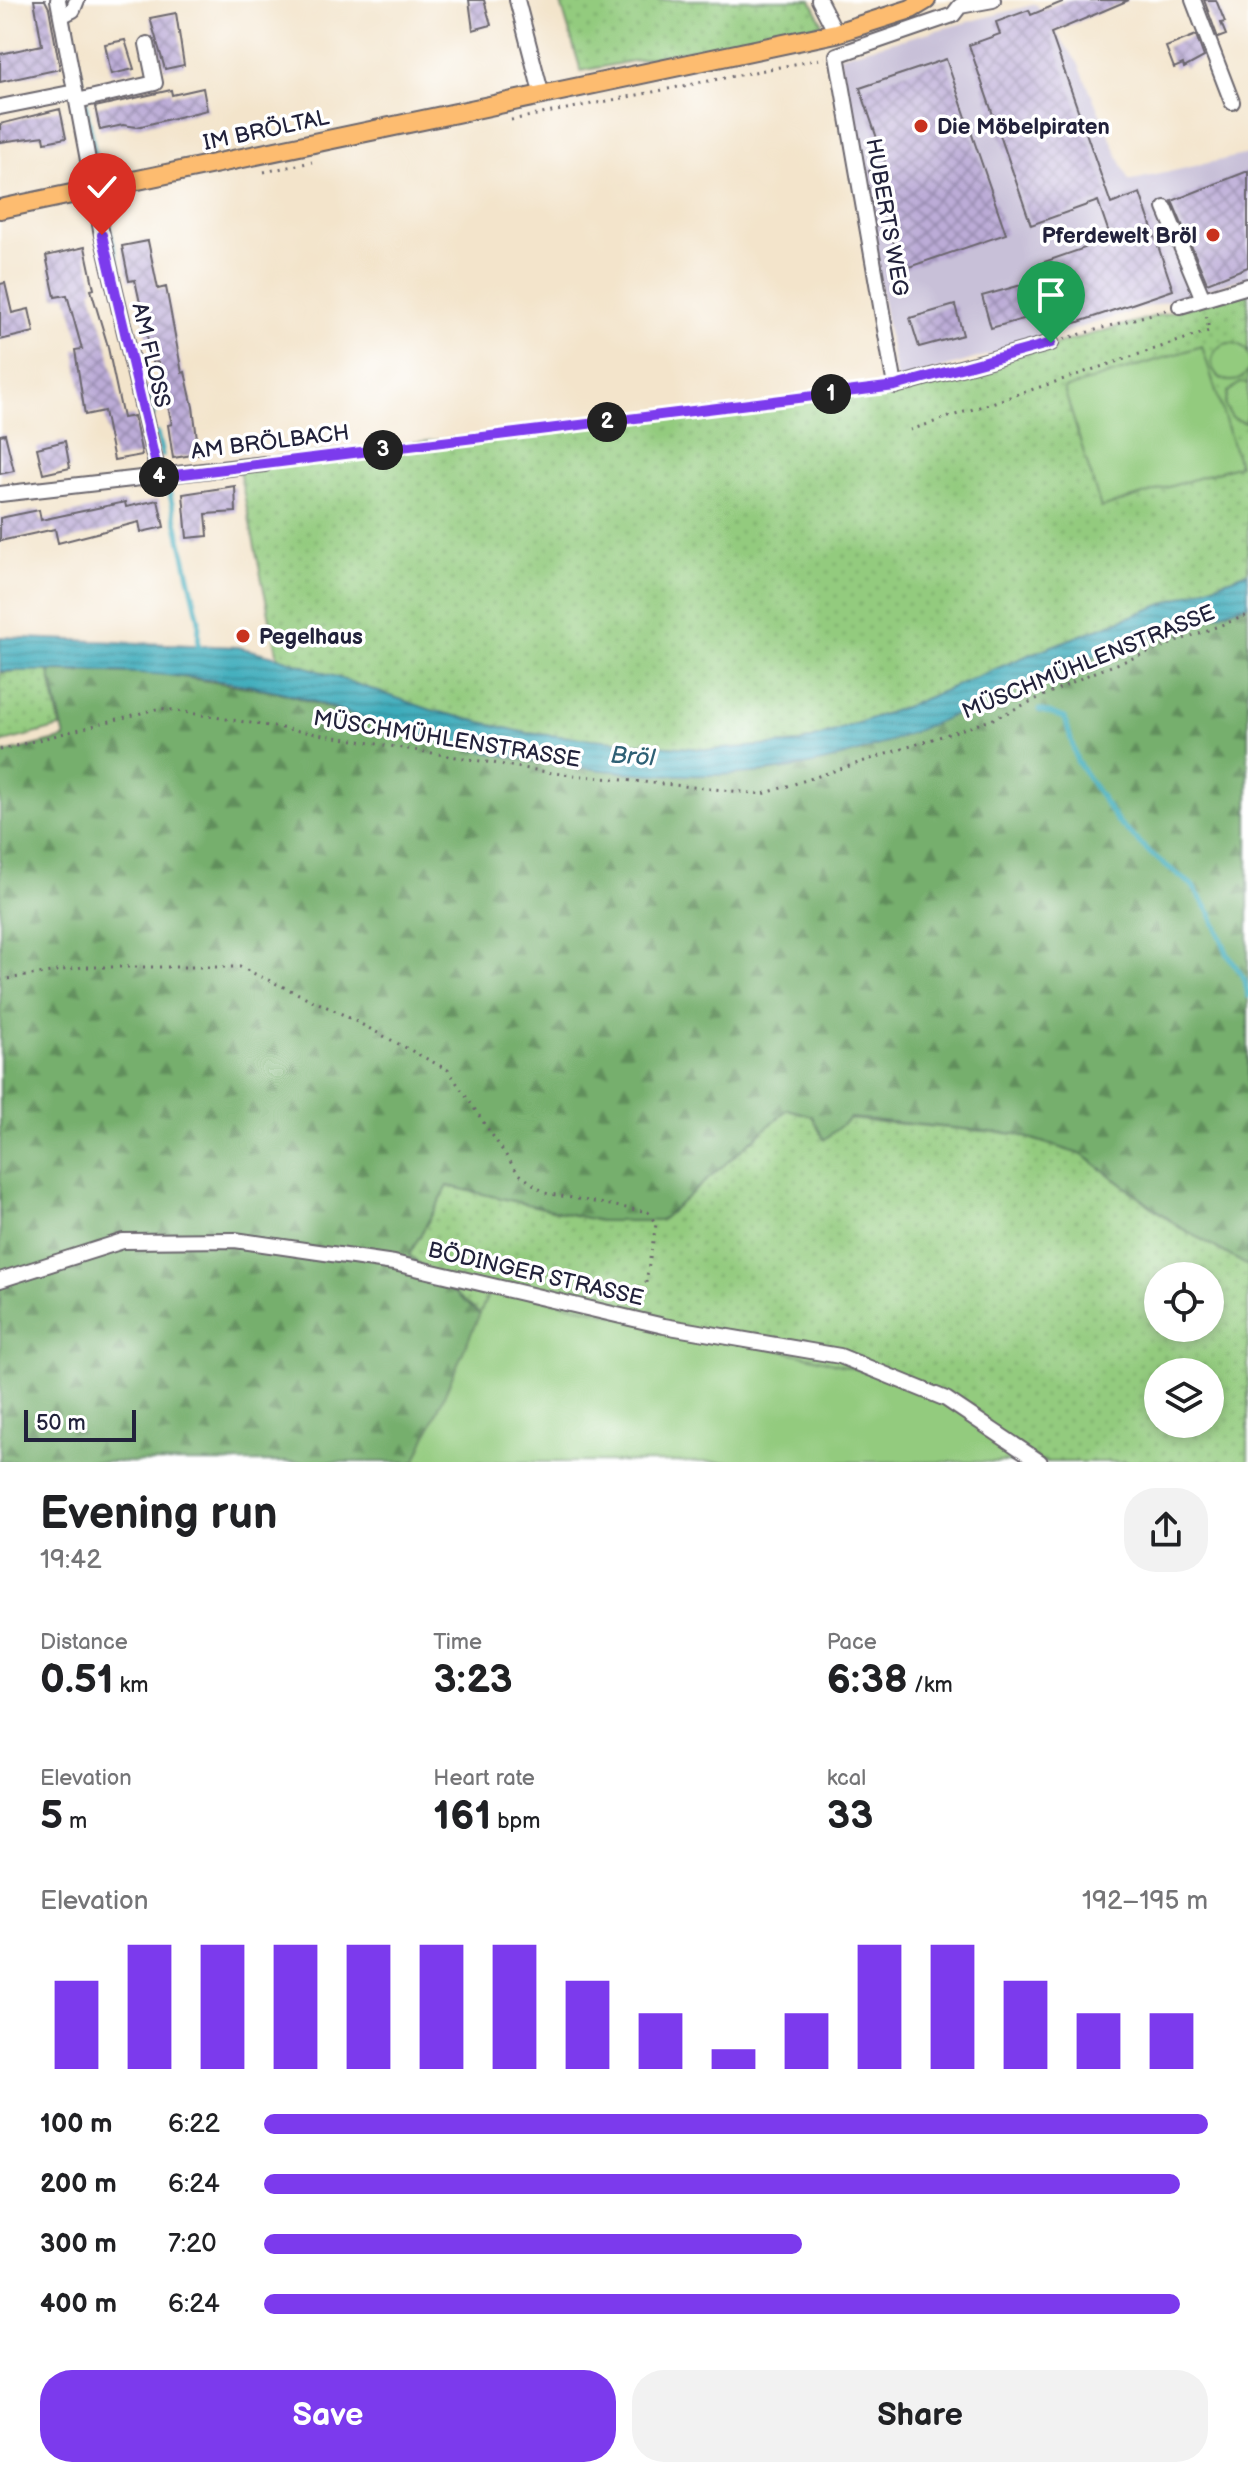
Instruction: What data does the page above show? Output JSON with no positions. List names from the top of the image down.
{
  "streets": {
    "main road": ["IM BRÖLTAL"],
    "street": [
      "HUBERTS WEG",
      "AM FLOSS",
      "AM BRÖLBACH",
      "BÖDINGER STRASSE"
    ],
    "path": ["MÜSCHMÜHLENSTRASSE"]
  },
  "crossings": [
    ["IM BRÖLTAL", "AM FLOSS"],
    ["HUBERTS WEG", "AM BRÖLBACH"],
    ["AM FLOSS", "AM BRÖLBACH"]
  ],
  "water": ["Bröl"],
  "places": ["Die Möbelpiraten", "Pferdewelt Bröl", "Pegelhaus"],
  "scale_bar": "50 m",
  "page": {
    "pins": [
      "1",
      "2",
      "3",
      "4"
    ],
    "scale": "50 m",
    "heading": ["Evening run", "19:42"],
    "stats": [
      ["Distance", "0.51 km"],
      ["Time", "3:23"],
      ["Pace", "6:38 /km"],
      ["Elevation", "5 m"],
      ["Heart rate", "161 bpm"],
      ["kcal", "33"]
    ],
    "chart": ["Elevation", "192–195 m"],
    "list": [
      {
        "name": "100 m",
        "note": "6:22"
      },
      {
        "name": "200 m",
        "note": "6:24"
      },
      {
        "name": "300 m",
        "note": "7:20"
      },
      {
        "name": "400 m",
        "note": "6:24"
      }
    ],
    "buttons": ["Save", "Share"]
  }
}
